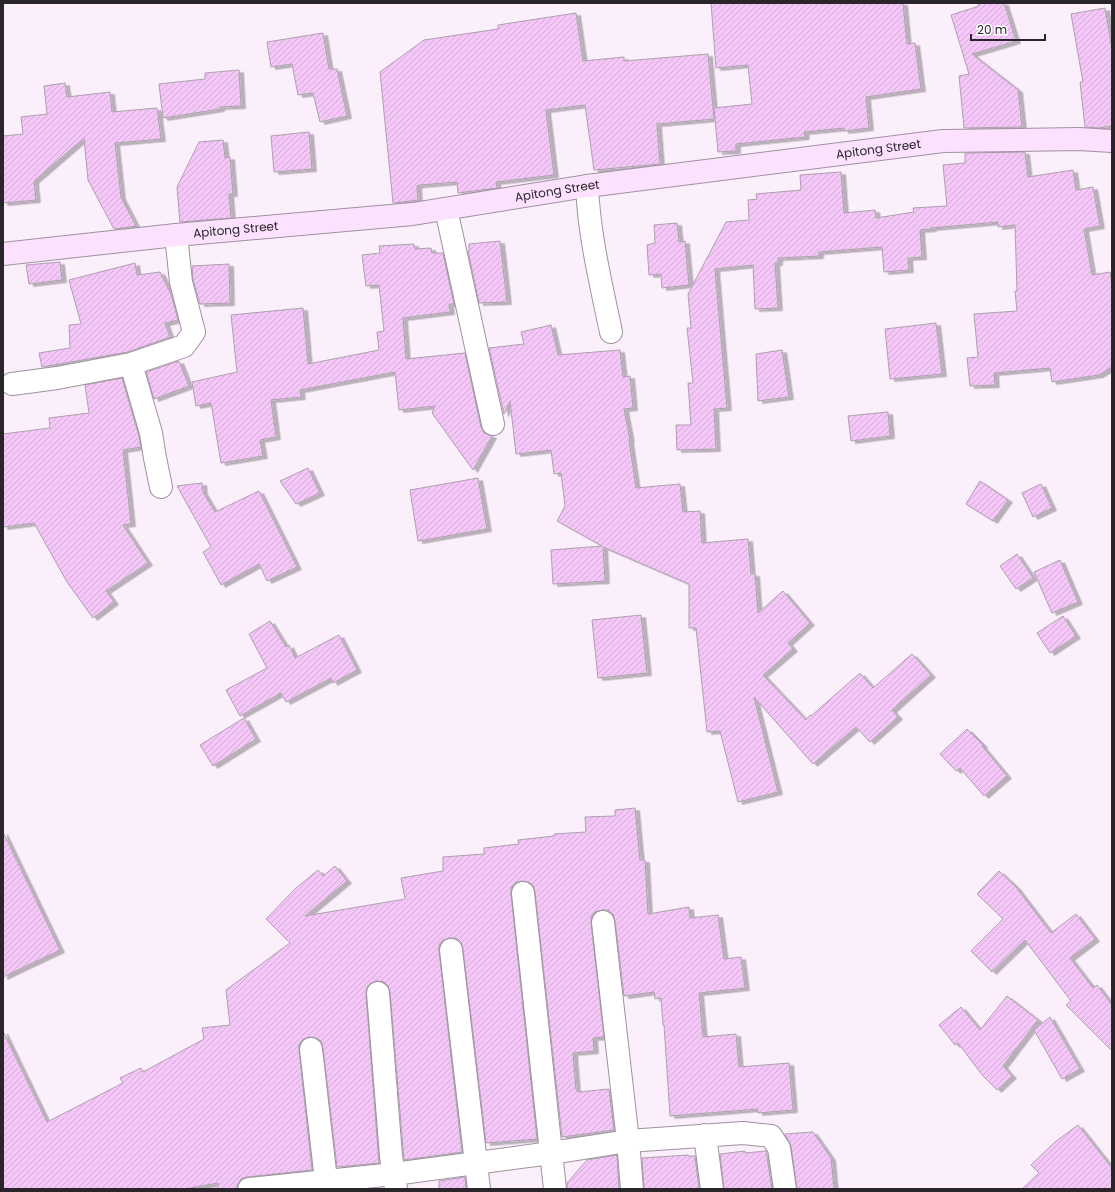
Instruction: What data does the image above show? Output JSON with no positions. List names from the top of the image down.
{
  "streets": {
    "street": ["Apitong Street"]
  },
  "scale_bar": "20 m"
}
